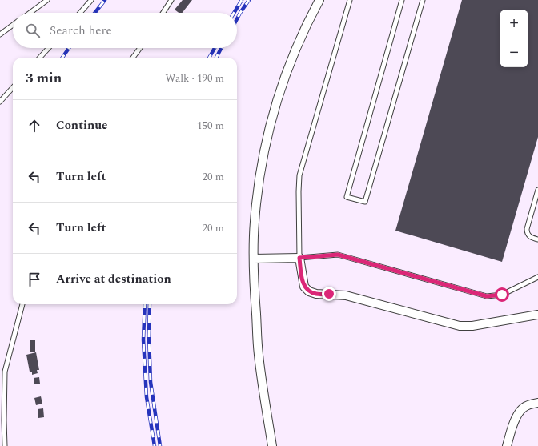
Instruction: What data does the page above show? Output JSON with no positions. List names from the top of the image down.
{
  "page": {
    "map_buttons": ["+", "−"],
    "search": "Search here",
    "heading": ["3 min", "Walk · 190 m"],
    "list": [
      ["Continue", "150 m"],
      ["Turn left", "20 m"],
      ["Turn left", "20 m"],
      "Arrive at destination"
    ]
  }
}
